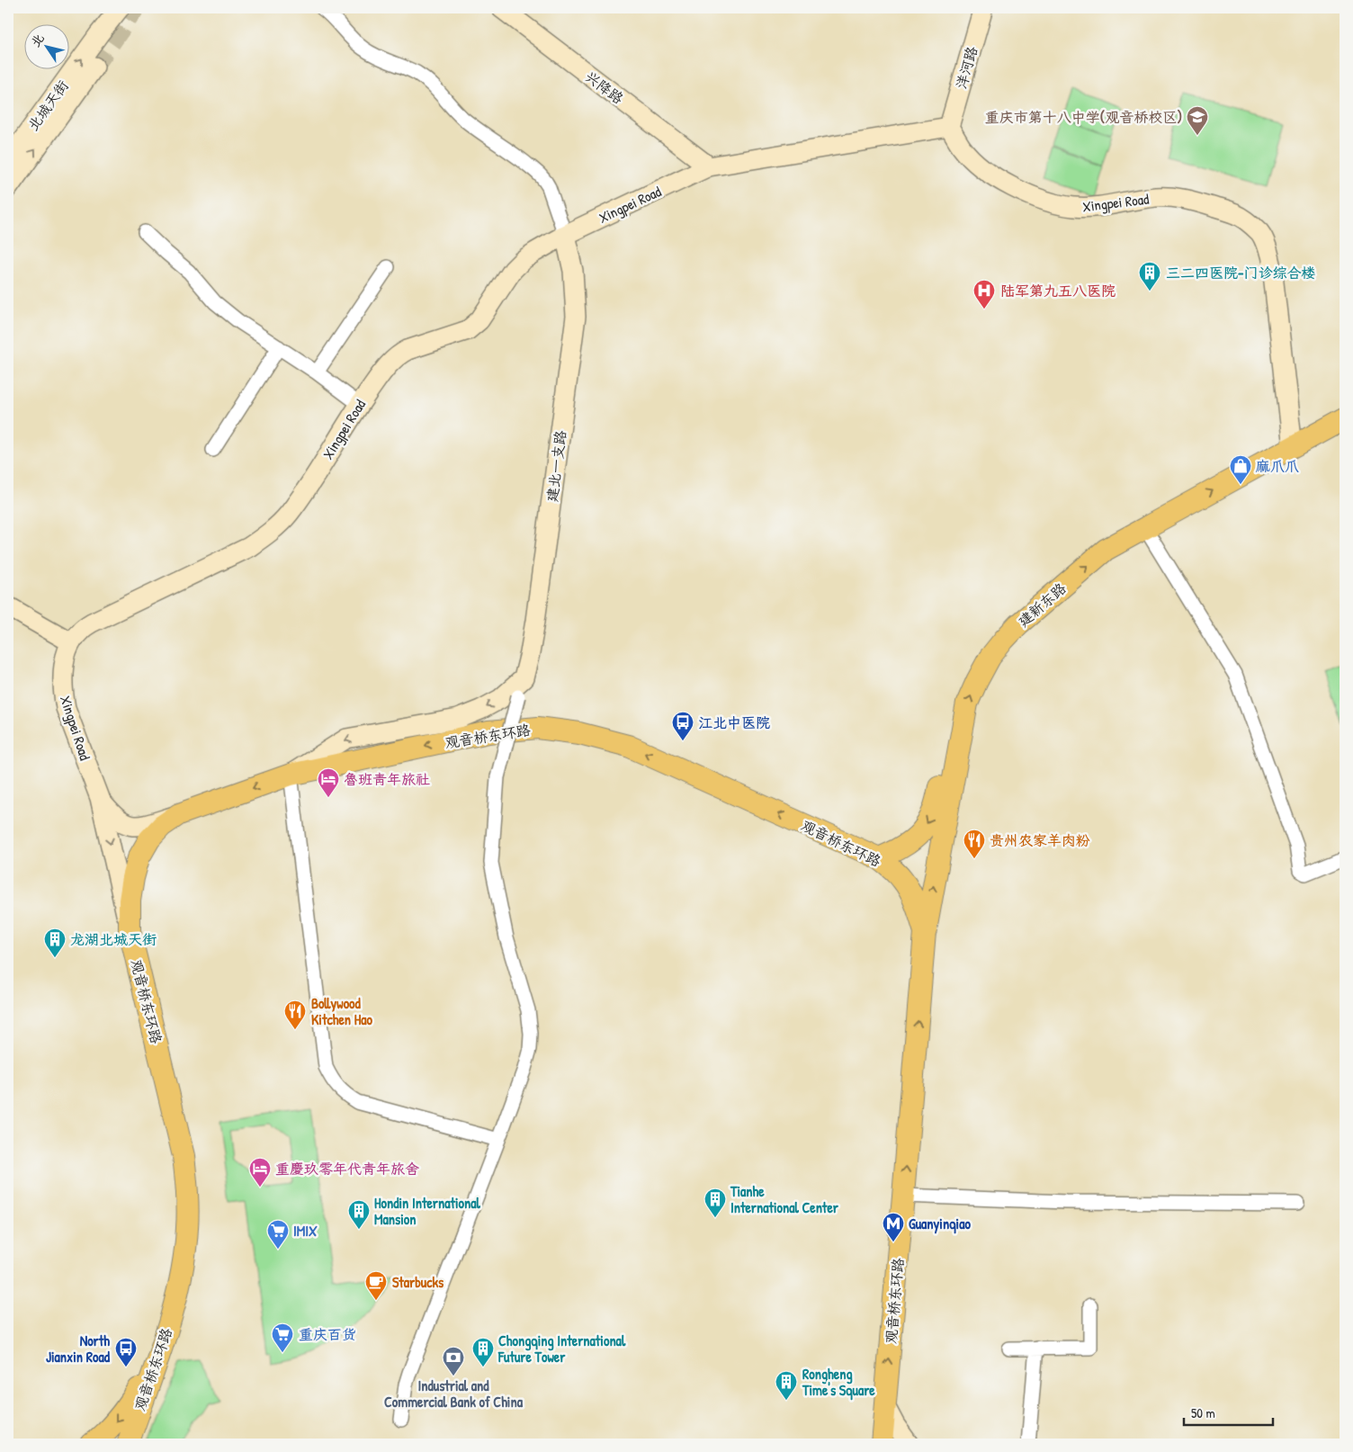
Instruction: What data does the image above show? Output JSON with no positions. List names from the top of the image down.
{
  "streets": {
    "main road": ["建新东路", "观音桥东环路"],
    "street": [
      "洋河路",
      "兴降路",
      "北城天街",
      "Xingpei Road",
      "建北一支路"
    ]
  },
  "crossings": [
    ["洋河路", "Xingpei Road"],
    ["兴降路", "Xingpei Road"],
    ["Xingpei Road", "建北一支路"],
    ["Xingpei Road", "建新东路"],
    ["建新东路", "观音桥东环路"]
  ],
  "places": {
    "school or university": ["重庆市第十八中学(观音桥校区)"],
    "building": [
      "三二四医院-门诊综合楼",
      "龙湖北城天街",
      "Tianhe International Center",
      "Hondin International Mansion",
      "Chongqing International Future Tower",
      "Rongheng Time's Square"
    ],
    "hospital": ["陆军第九五八医院"],
    "shop": ["麻爪爪"],
    "bus stop": ["江北中医院", "North Jianxin Road"],
    "hotel": ["魯班青年旅社", "重慶玖零年代青年旅舍"],
    "restaurant": ["贵州农家羊肉粉", "Bollywood Kitchen Hao"],
    "metro station": ["Guanyinqiao"],
    "supermarket": ["IMIX", "重庆百货"],
    "cafe": ["Starbucks"],
    "bank": ["Industrial and Commercial Bank of China"]
  },
  "scale_bar": "50 m",
  "north": "top left"
}
